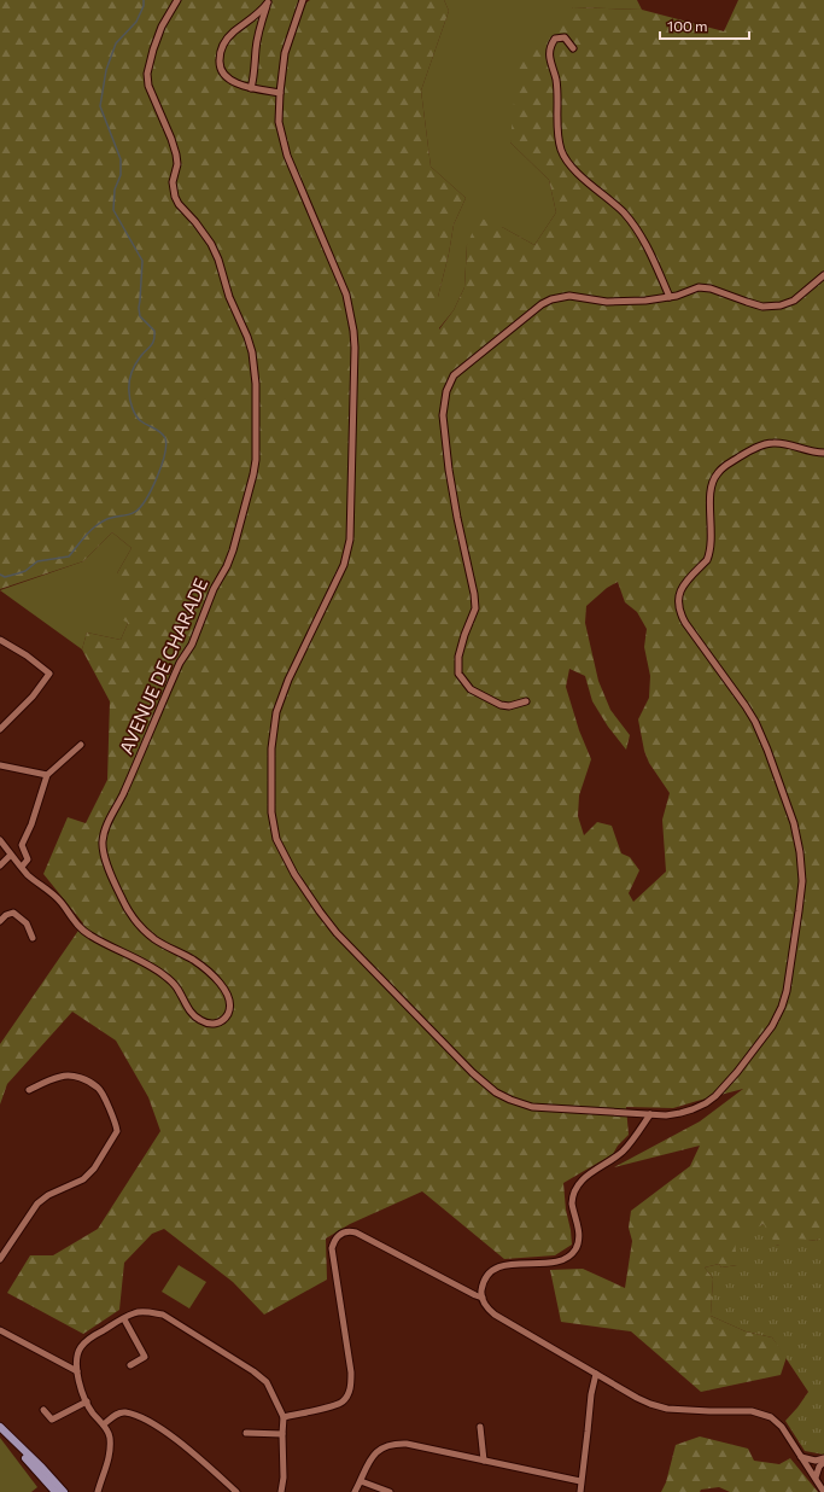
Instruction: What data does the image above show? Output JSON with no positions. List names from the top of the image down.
{
  "streets": {
    "street": ["AVENUE DE CHARADE"]
  },
  "scale_bar": "100 m"
}
